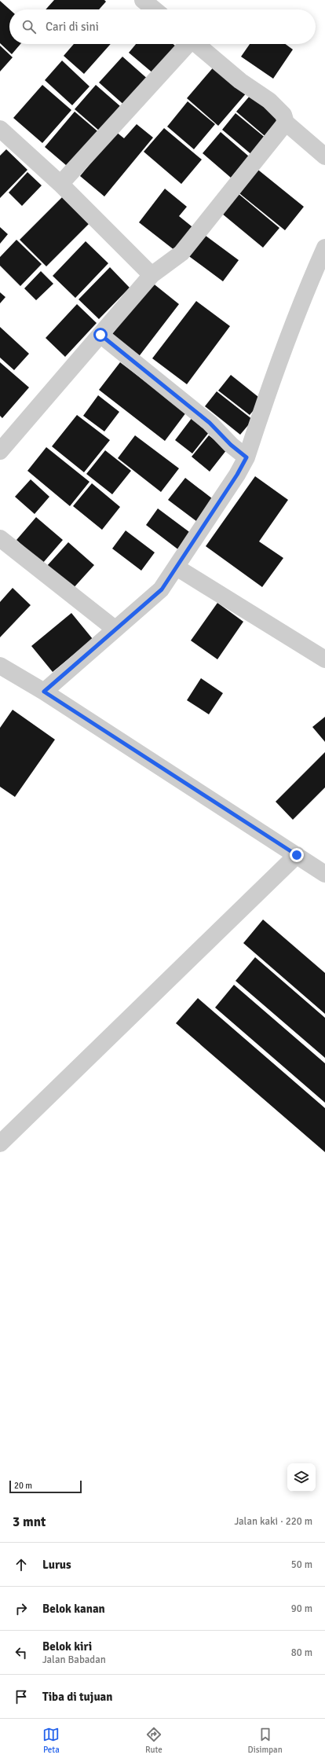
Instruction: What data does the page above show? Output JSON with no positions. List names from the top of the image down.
{
  "scale_bar": "20 m",
  "page": {
    "search": "Cari di sini",
    "scale": "20 m",
    "heading": ["3 mnt", "Jalan kaki · 220 m"],
    "list": [
      ["Lurus", "50 m"],
      ["Belok kanan", "90 m"],
      ["Belok kiri", "Jalan Babadan", "80 m"],
      "Tiba di tujuan"
    ],
    "nav": ["Peta", "Rute", "Disimpan"]
  }
}
